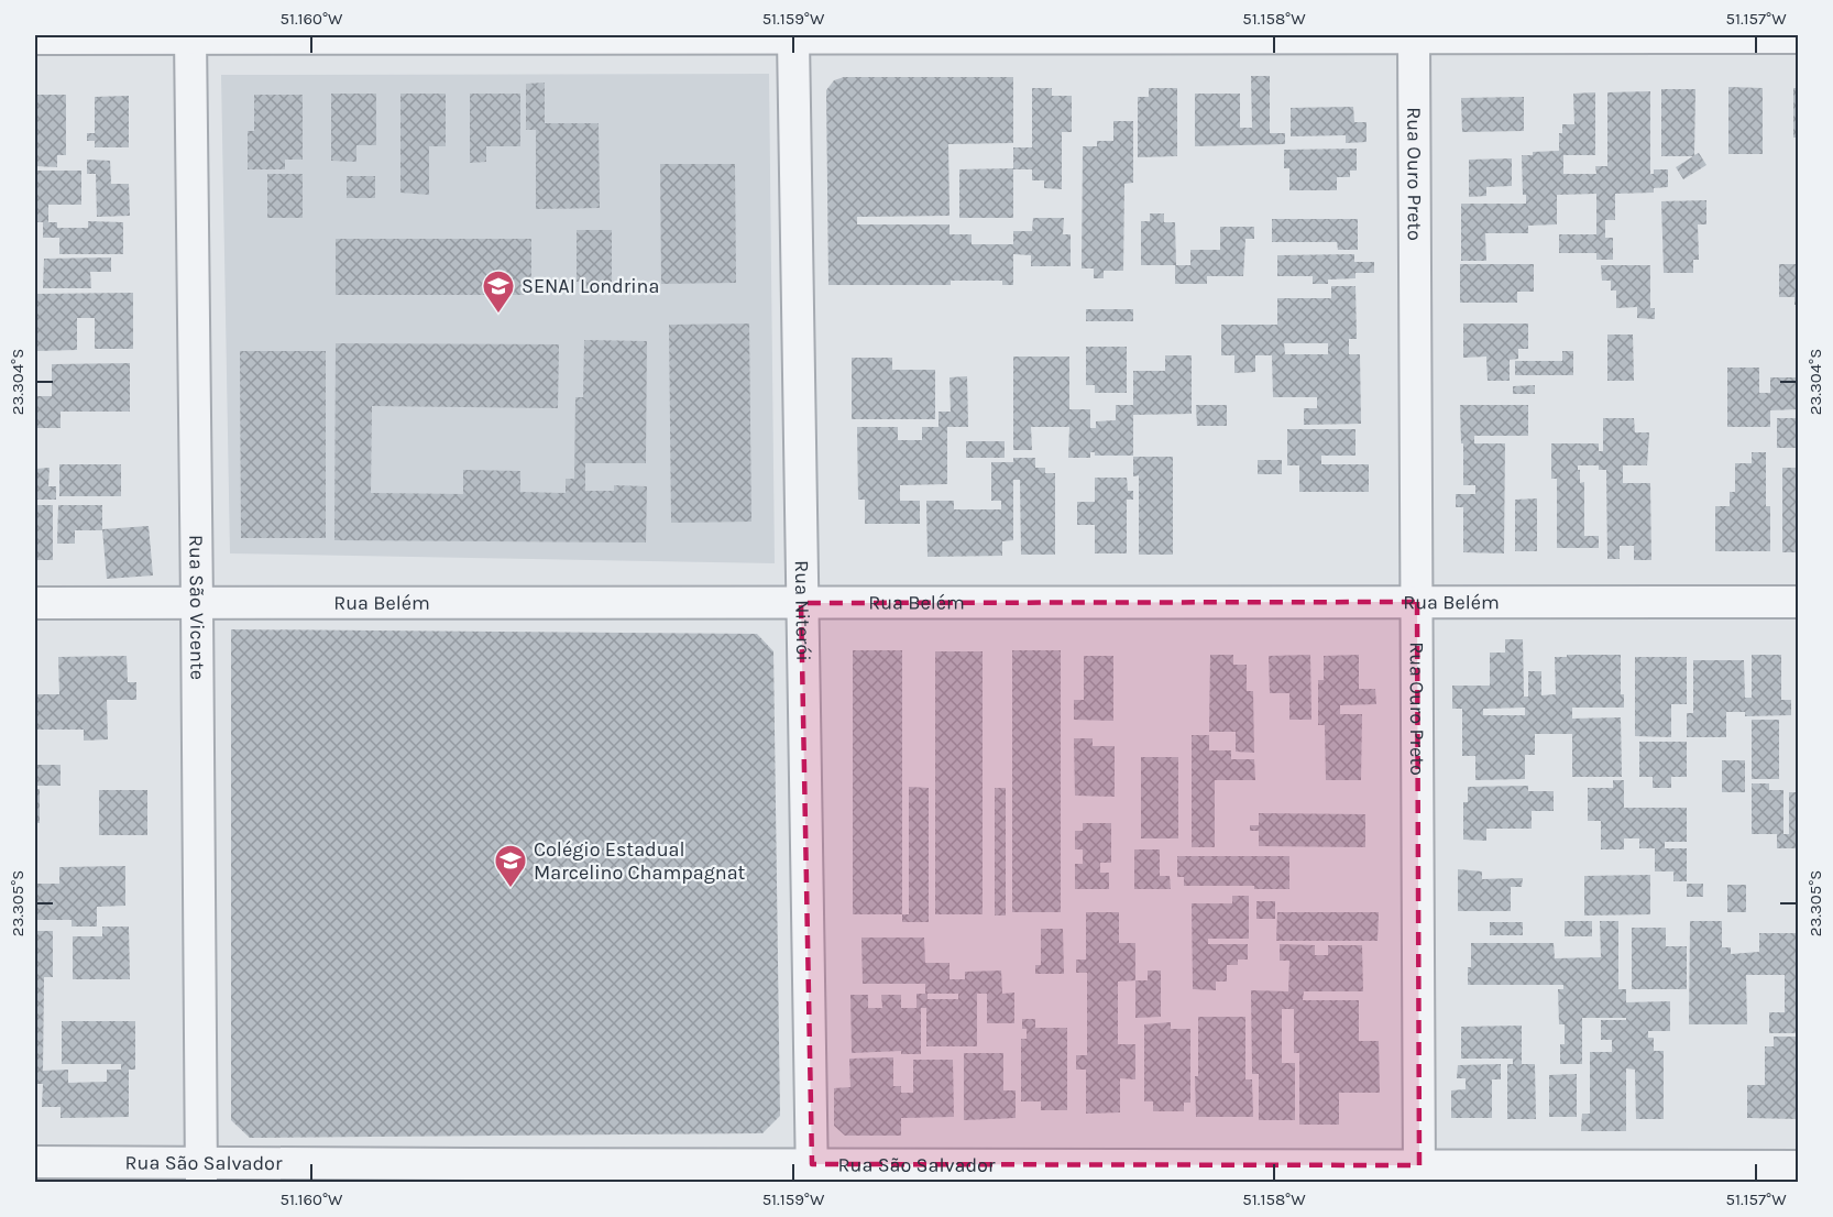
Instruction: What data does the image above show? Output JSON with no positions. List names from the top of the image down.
{
  "streets": {
    "street": [
      "Rua Ouro Preto",
      "Rua Belém",
      "Rua São Vicente",
      "Rua Niterói",
      "Rua São Salvador"
    ]
  },
  "crossings": [
    ["Rua Ouro Preto", "Rua Belém"],
    ["Rua Ouro Preto", "Rua São Salvador"],
    ["Rua Belém", "Rua São Vicente"],
    ["Rua Belém", "Rua Niterói"],
    ["Rua São Vicente", "Rua São Salvador"],
    ["Rua Niterói", "Rua São Salvador"]
  ],
  "places": {
    "school or university": ["SENAI Londrina", "Colégio Estadual Marcelino Champagnat"]
  },
  "coordinates": [
    "51.160°W",
    "51.159°W",
    "51.158°W",
    "51.157°W",
    "23.304°S",
    "23.305°S"
  ]
}
